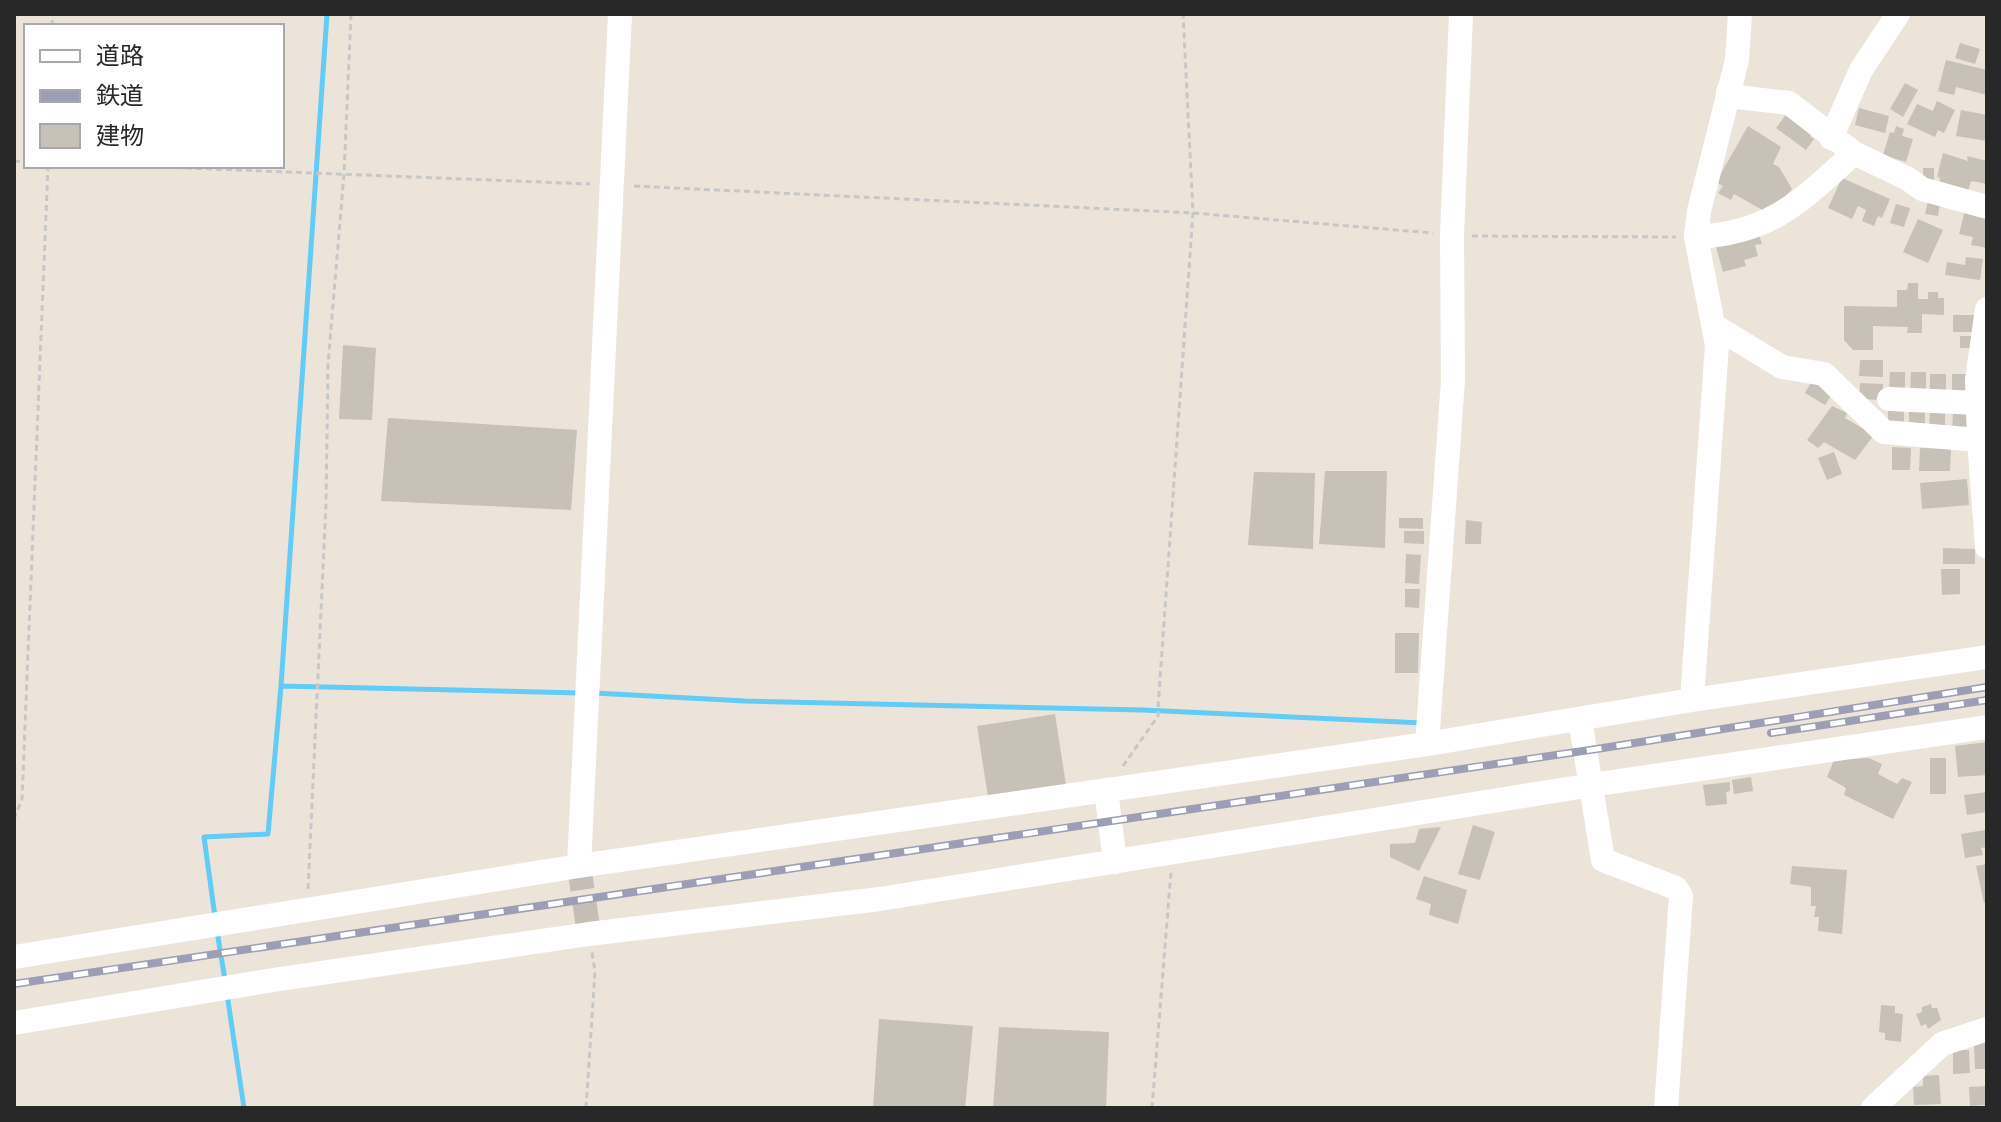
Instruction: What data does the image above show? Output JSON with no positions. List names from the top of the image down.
{
  "legend": ["道路", "鉄道", "建物"]
}
